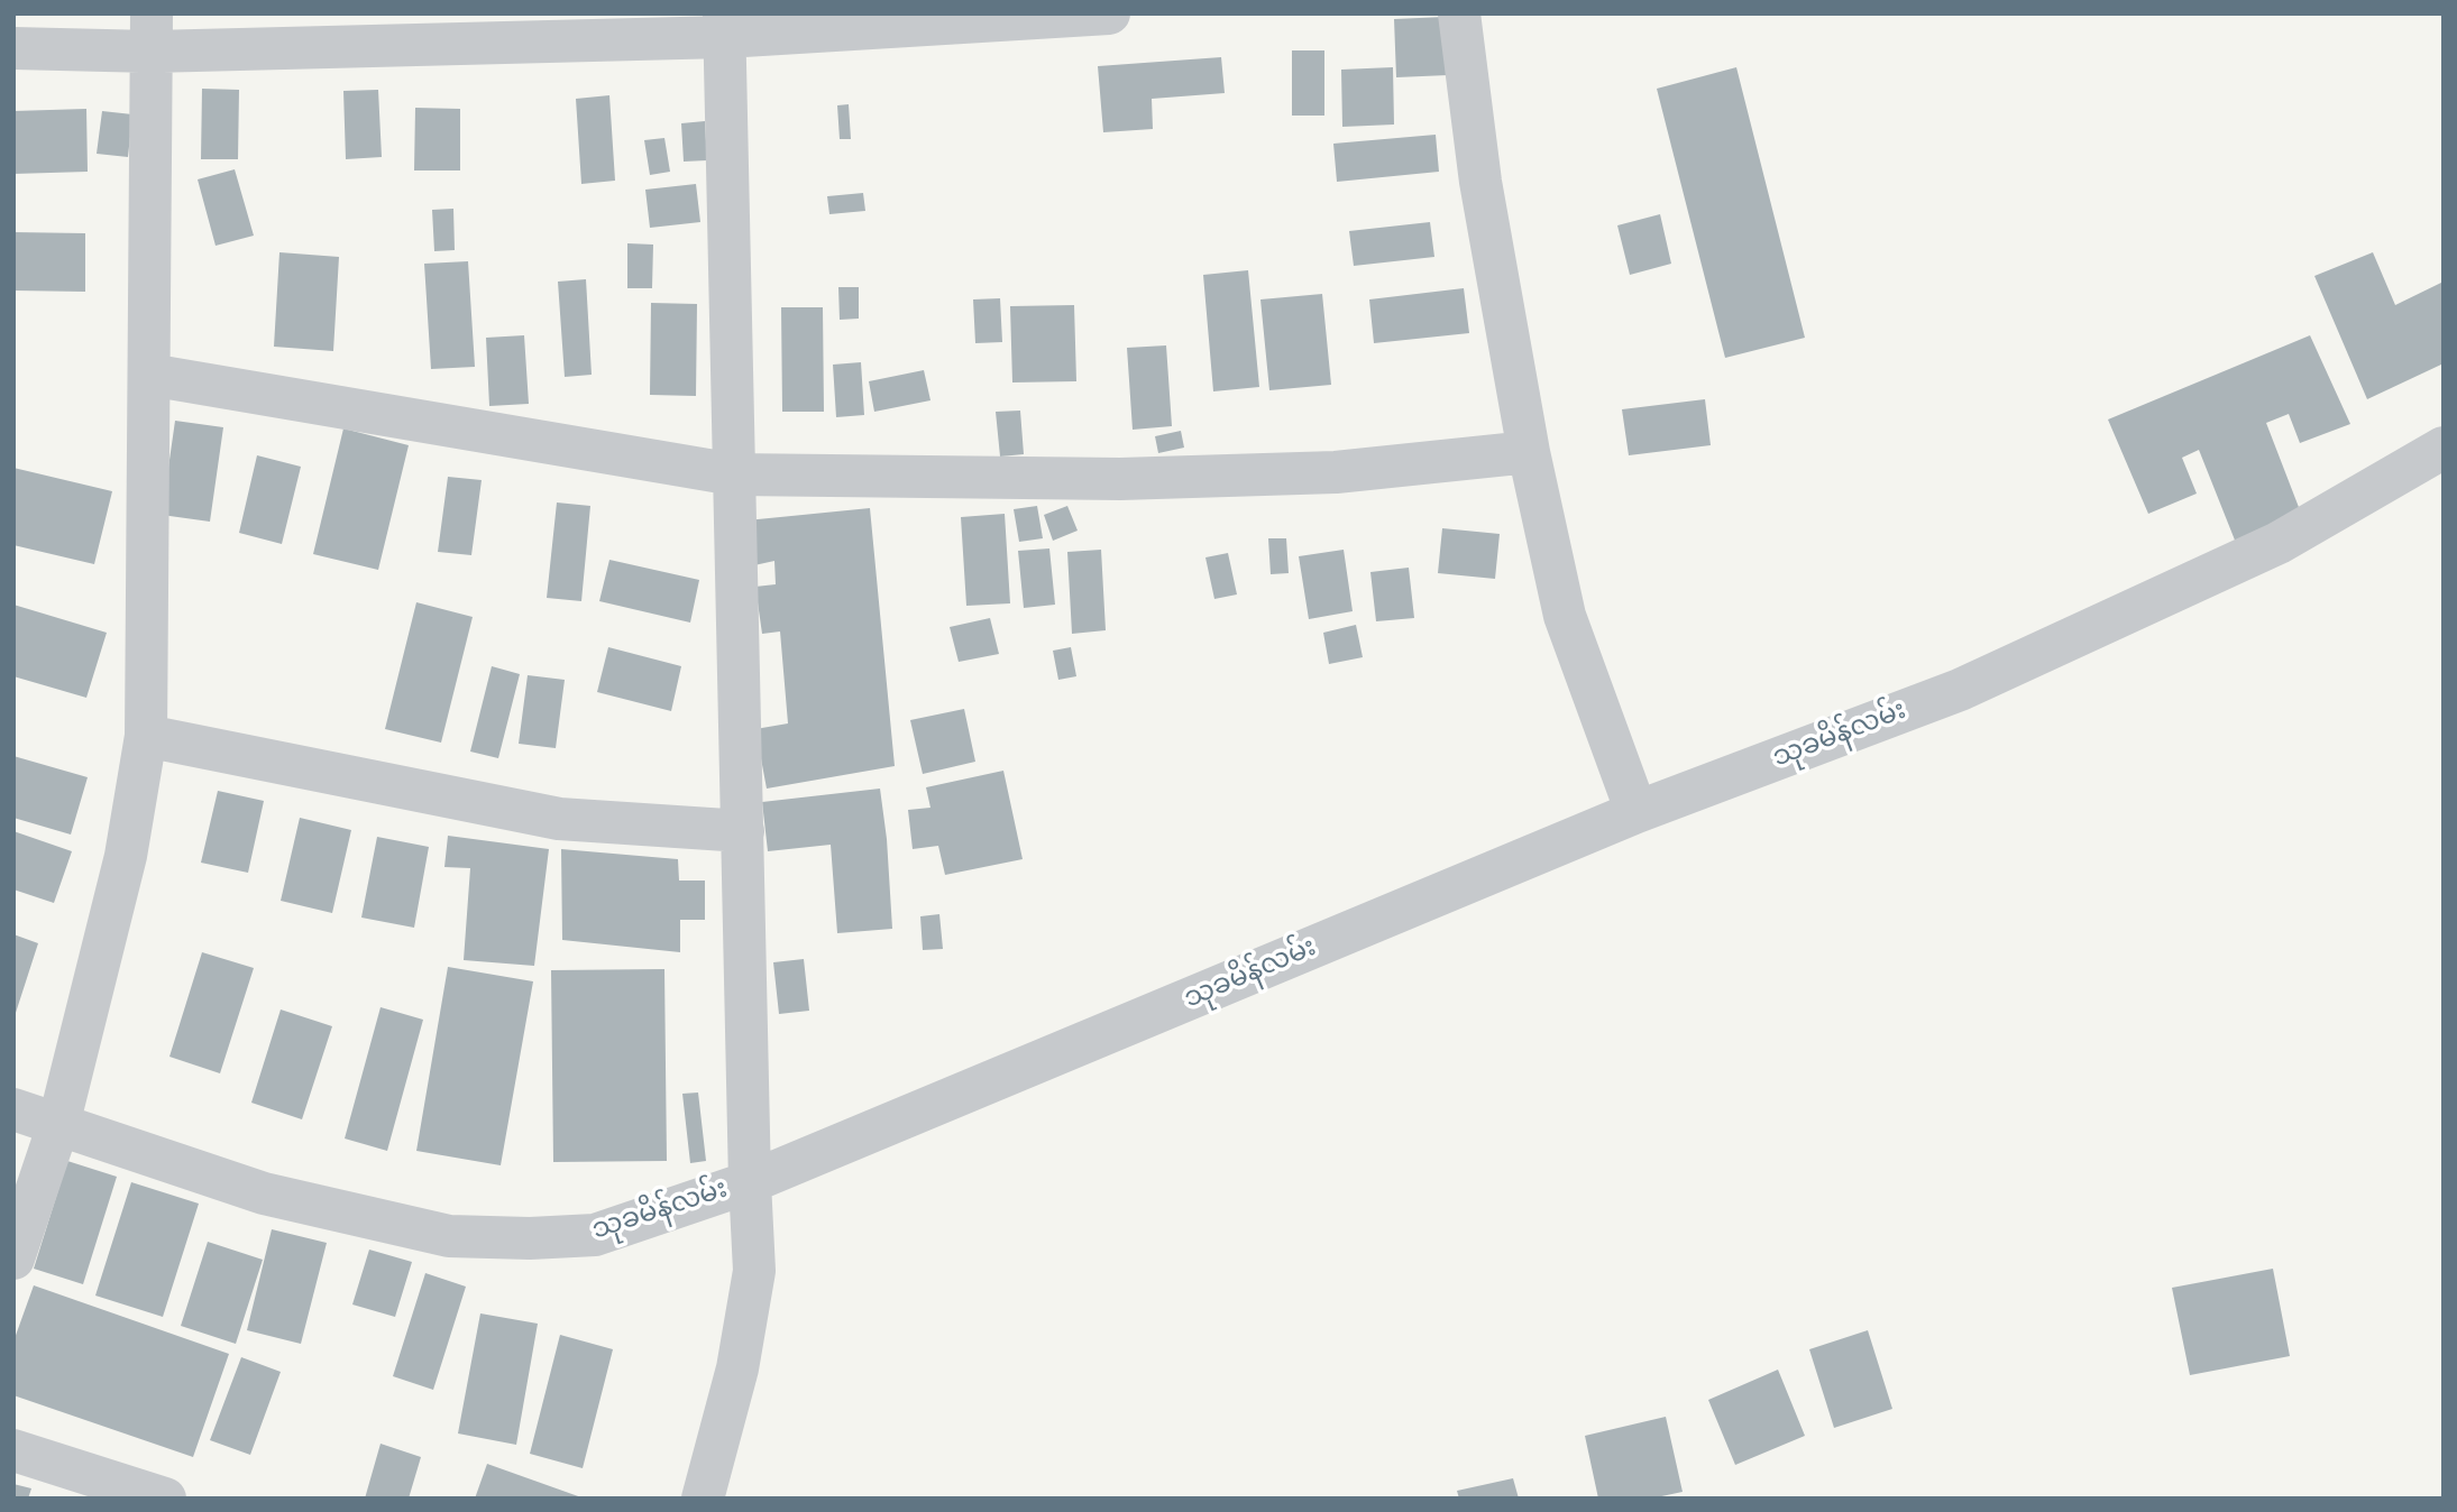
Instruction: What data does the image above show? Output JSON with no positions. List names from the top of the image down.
{
  "streets": {
    "street": ["သုခမိန်လမ်း"]
  }
}
